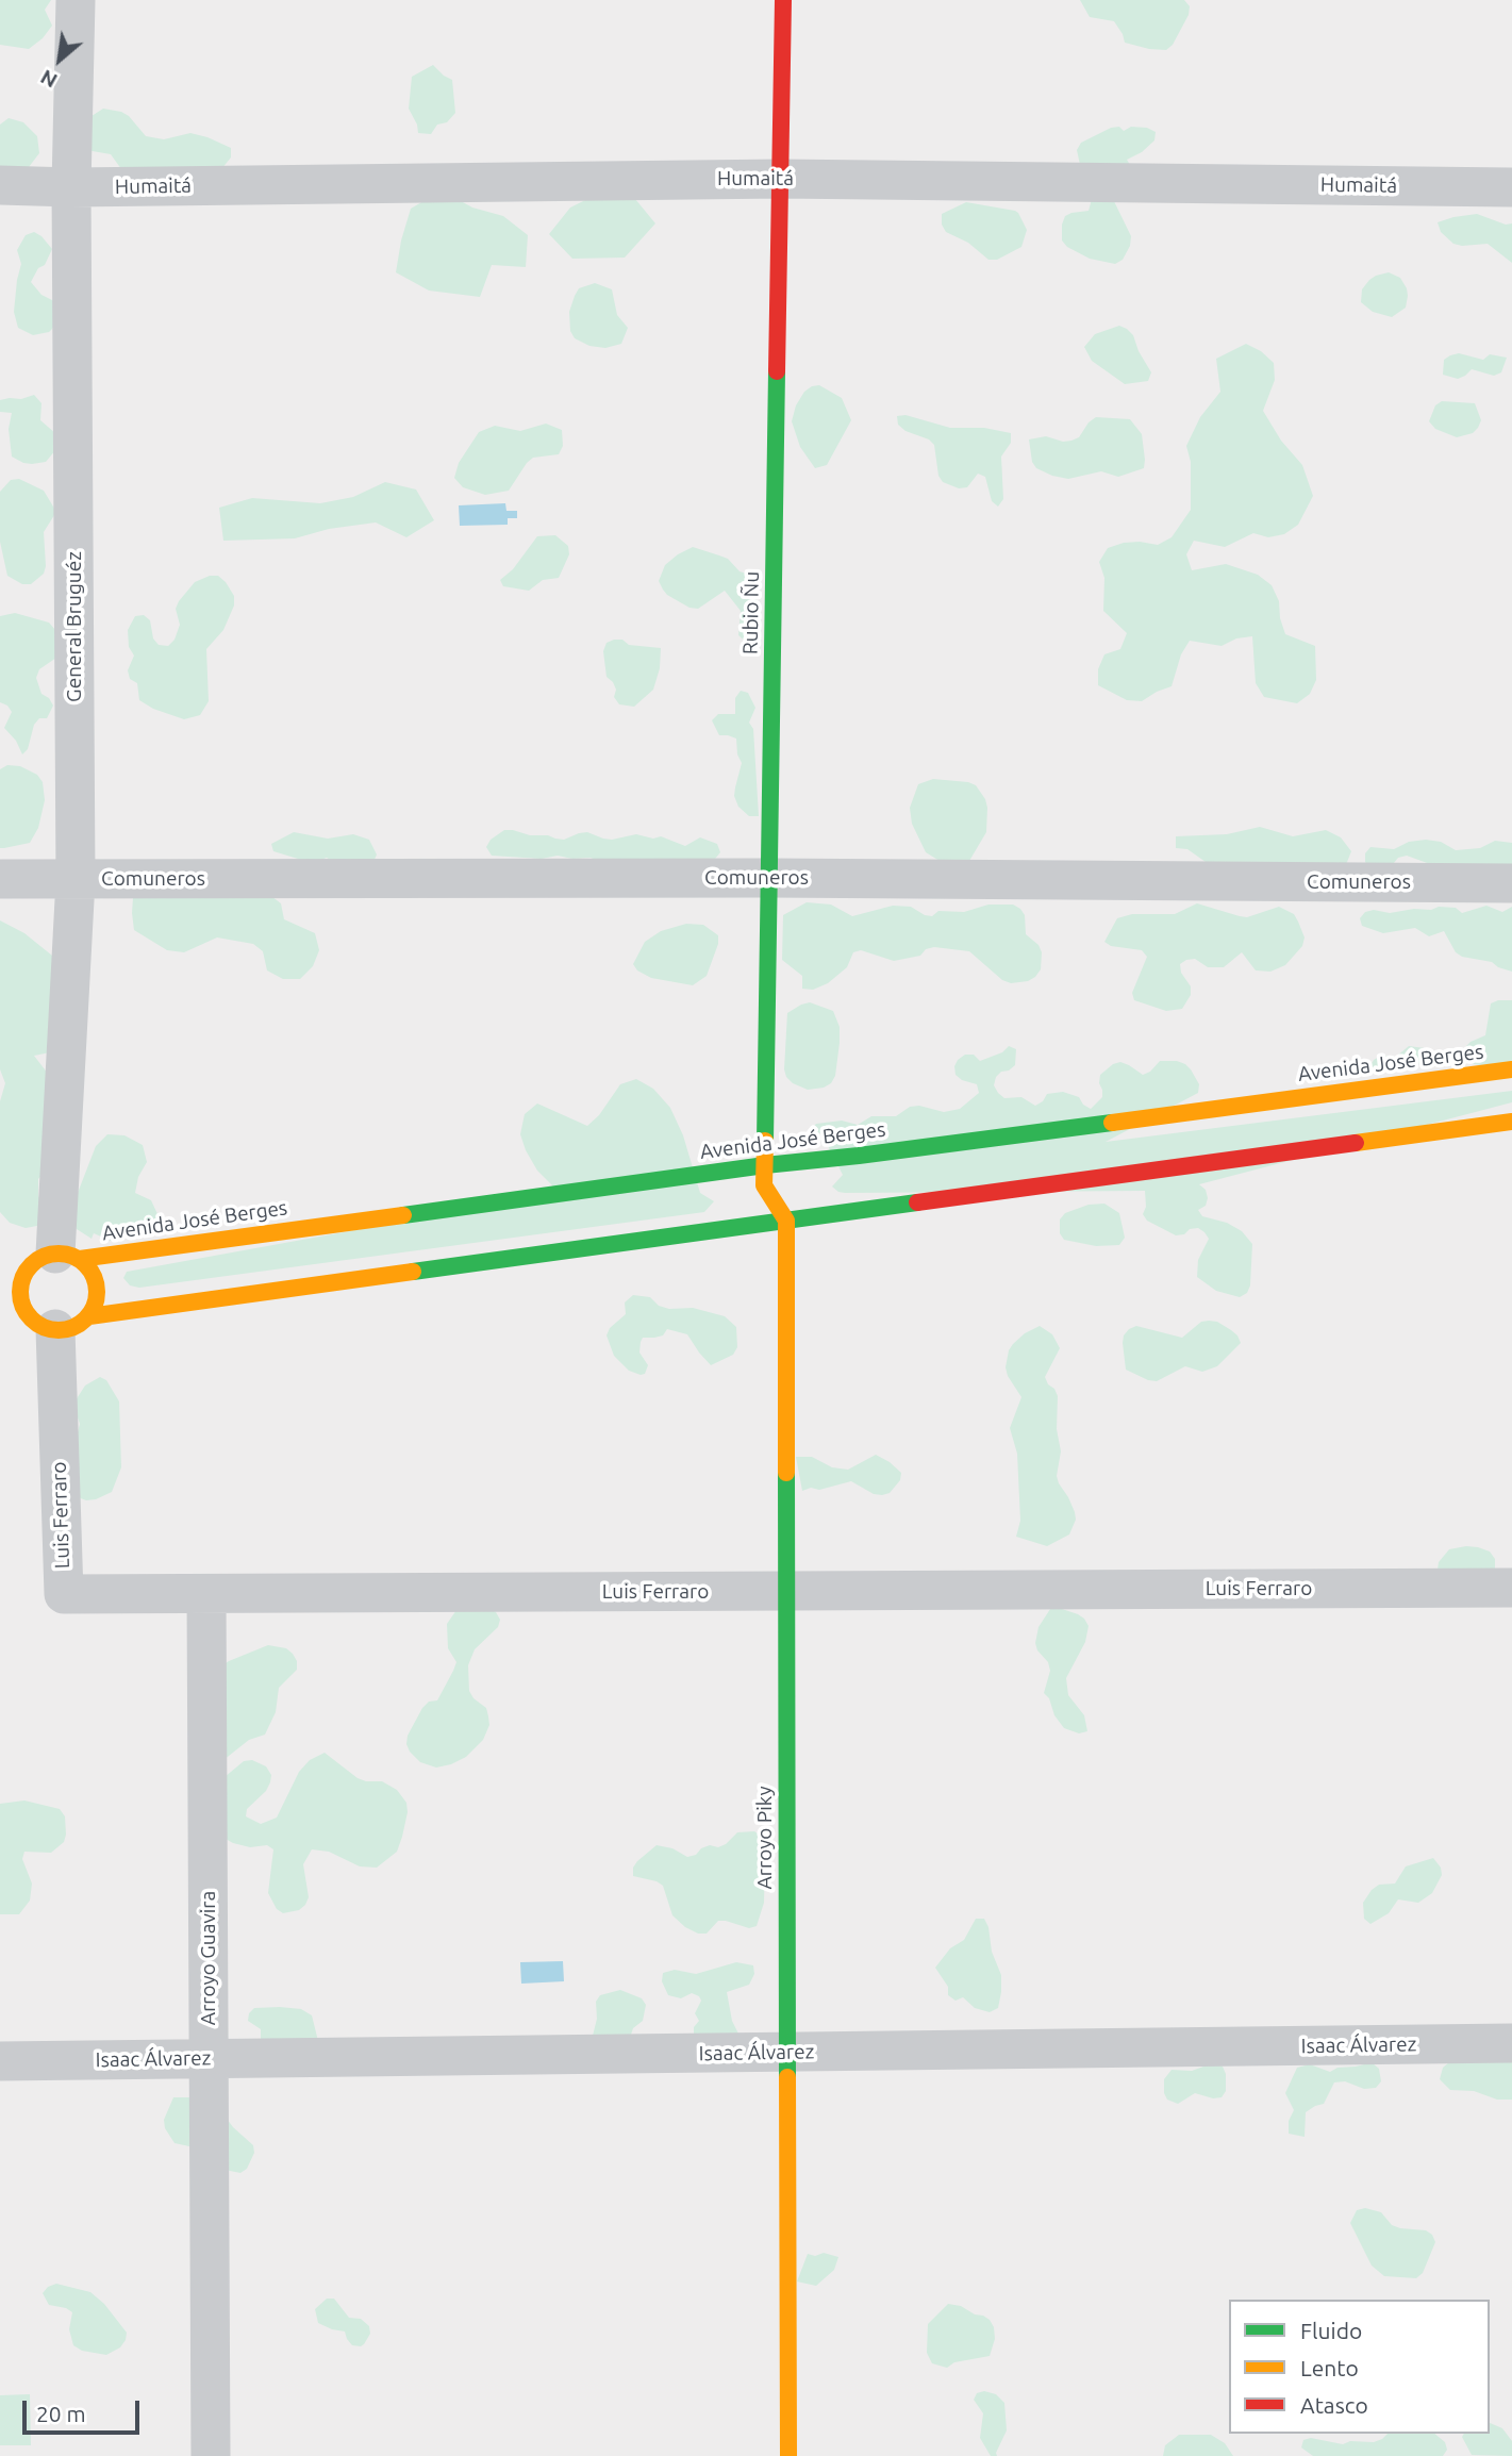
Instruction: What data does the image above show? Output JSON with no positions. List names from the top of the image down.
{
  "streets": {
    "main road": ["Rubio Ñu", "Avenida José Berges", "Arroyo Piky"],
    "street": [
      "Humaitá",
      "General Bruguéz",
      "Comuneros",
      "Luis Ferraro",
      "Arroyo Guavira",
      "Isaac Álvarez"
    ]
  },
  "crossings": [
    ["Humaitá", "Rubio Ñu"],
    ["Humaitá", "General Bruguéz"],
    ["Rubio Ñu", "Comuneros"],
    ["Rubio Ñu", "Avenida José Berges"],
    ["Rubio Ñu", "Arroyo Piky"],
    ["General Bruguéz", "Comuneros"],
    ["General Bruguéz", "Avenida José Berges"],
    ["General Bruguéz", "Luis Ferraro"],
    ["Avenida José Berges", "Luis Ferraro"],
    ["Luis Ferraro", "Arroyo Piky"],
    ["Luis Ferraro", "Arroyo Guavira"],
    ["Arroyo Piky", "Isaac Álvarez"],
    ["Arroyo Guavira", "Isaac Álvarez"]
  ],
  "legend": ["Fluido", "Lento", "Atasco"],
  "scale_bar": "20 m",
  "north": "bottom left"
}
